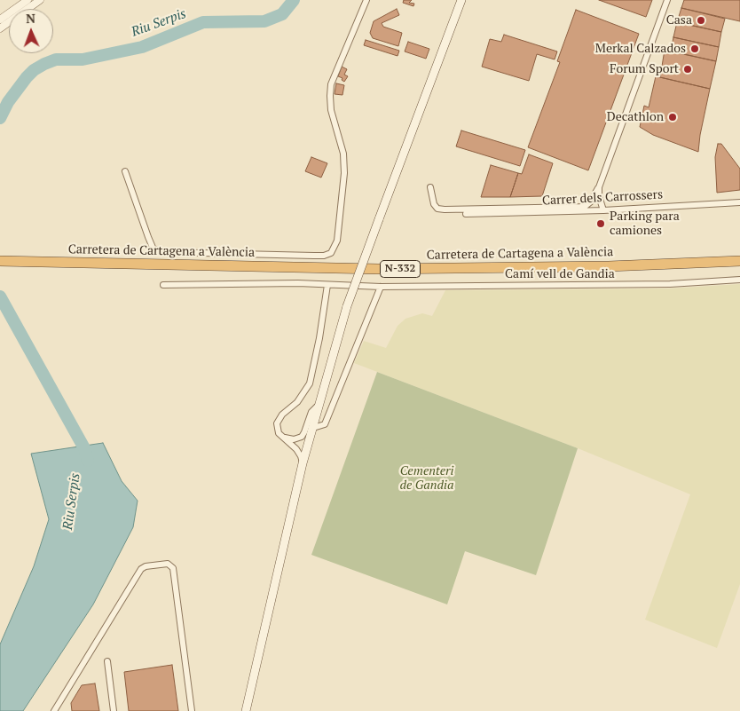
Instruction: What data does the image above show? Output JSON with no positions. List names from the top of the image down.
{
  "streets": {
    "highway": ["Carretera de Cartagena a València", "N-332"],
    "street": ["Carrer dels Carrossers", "Camí vell de Gandia"]
  },
  "water": ["Riu Serpis"],
  "parks": ["Cementeri de Gandia"],
  "places": [
    "Casa",
    "Merkal Calzados",
    "Forum Sport",
    "Decathlon",
    "Parking para camiones"
  ],
  "north": "top"
}
